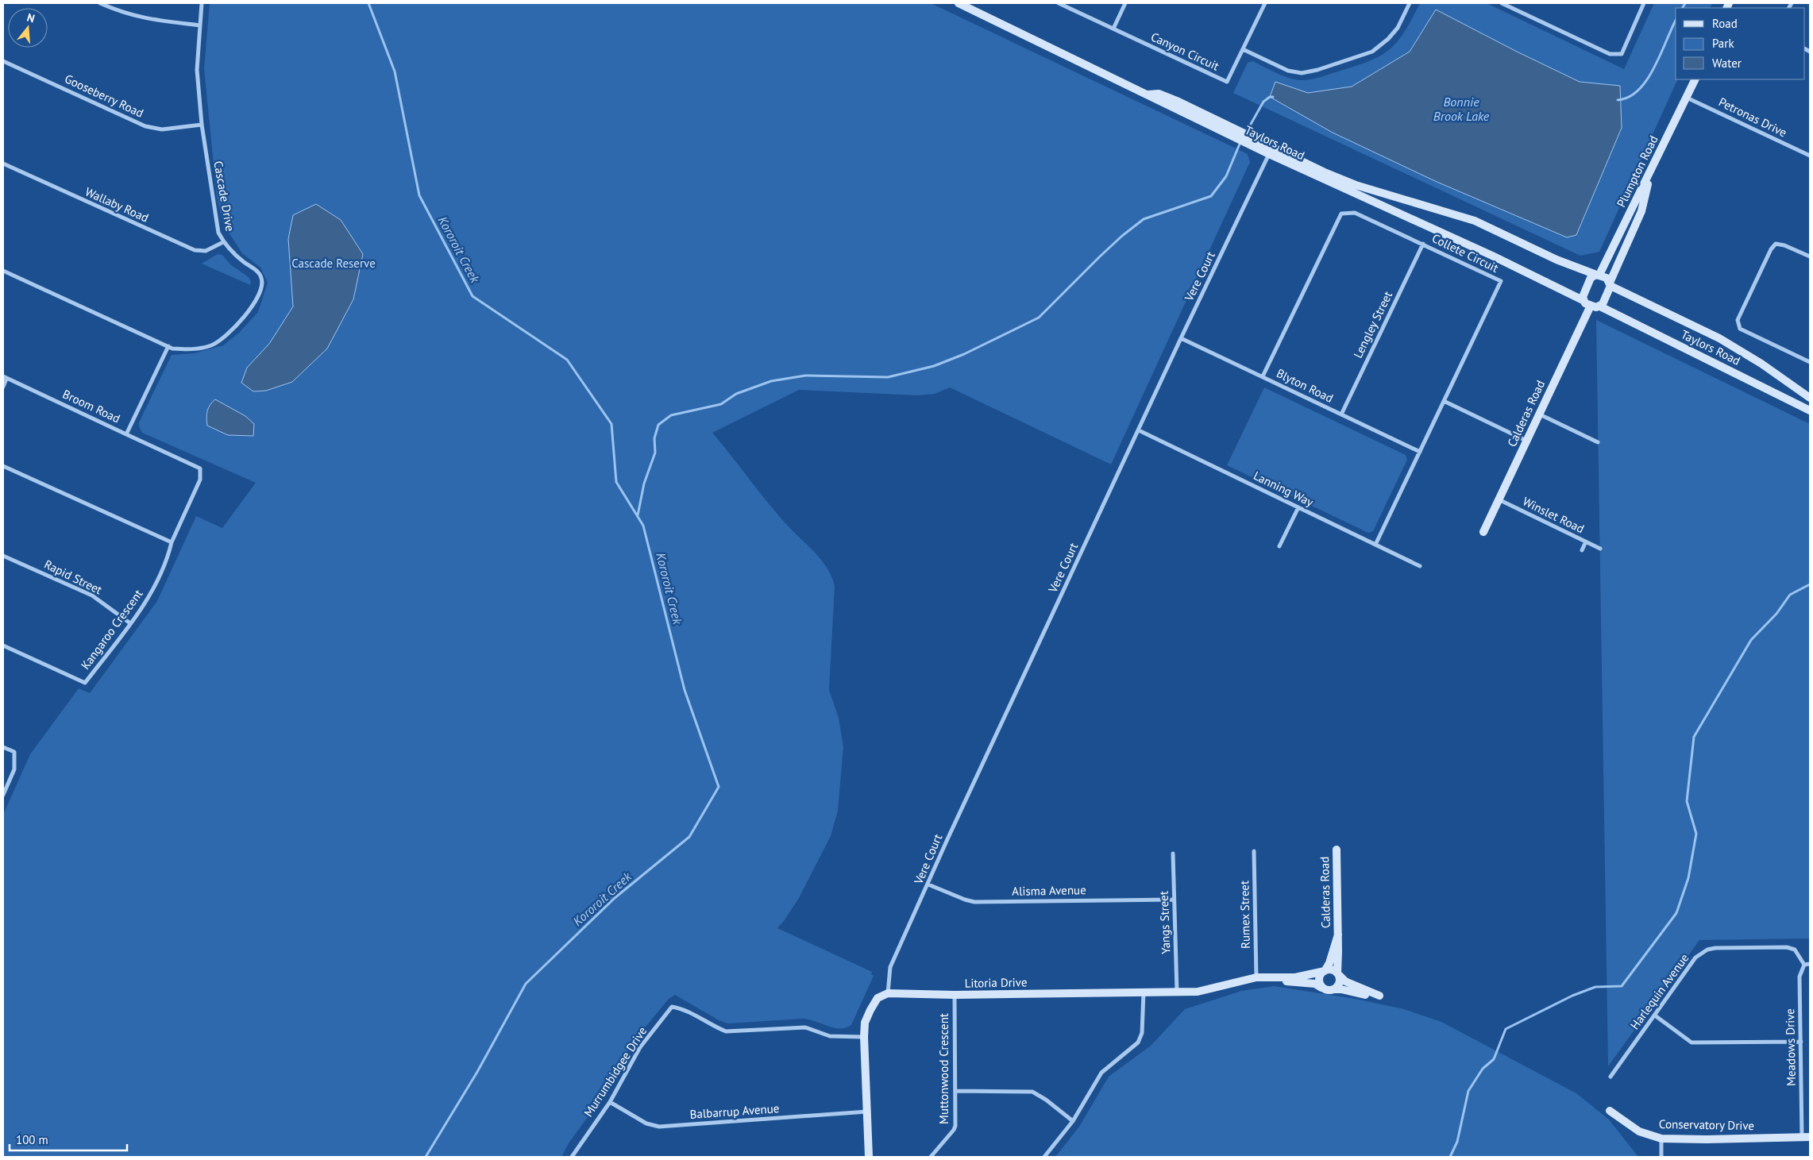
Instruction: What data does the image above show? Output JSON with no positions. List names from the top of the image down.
{
  "streets": {
    "street": [
      "Canyon Circuit",
      "Gooseberry Road",
      "Petronas Drive",
      "Taylors Road",
      "Plumpton Road",
      "Cascade Drive",
      "Wallaby Road",
      "Collete Circuit",
      "Vere Court",
      "Lengley Street",
      "Blyton Road",
      "Broom Road",
      "Calderas Road",
      "Lanning Way",
      "Winslet Road",
      "Rapid Street",
      "Kangaroo Crescent",
      "Alisma Avenue",
      "Rumex Street",
      "Yangs Street",
      "Litoria Drive",
      "Harlequin Avenue",
      "Meadows Drive",
      "Muttonwood Crescent",
      "Murrumbidgee Drive",
      "Balbarrup Avenue",
      "Conservatory Drive"
    ]
  },
  "crossings": [
    ["Gooseberry Road", "Cascade Drive"],
    ["Petronas Drive", "Plumpton Road"],
    ["Taylors Road", "Plumpton Road"],
    ["Taylors Road", "Vere Court"],
    ["Taylors Road", "Calderas Road"],
    ["Cascade Drive", "Wallaby Road"],
    ["Cascade Drive", "Broom Road"],
    ["Collete Circuit", "Lengley Street"],
    ["Collete Circuit", "Blyton Road"],
    ["Collete Circuit", "Lanning Way"],
    ["Vere Court", "Blyton Road"],
    ["Vere Court", "Lanning Way"],
    ["Vere Court", "Alisma Avenue"],
    ["Vere Court", "Litoria Drive"],
    ["Lengley Street", "Blyton Road"],
    ["Broom Road", "Kangaroo Crescent"],
    ["Calderas Road", "Winslet Road"],
    ["Calderas Road", "Litoria Drive"],
    ["Rapid Street", "Kangaroo Crescent"],
    ["Alisma Avenue", "Yangs Street"],
    ["Rumex Street", "Litoria Drive"],
    ["Yangs Street", "Litoria Drive"],
    ["Litoria Drive", "Muttonwood Crescent"],
    ["Harlequin Avenue", "Meadows Drive"],
    ["Meadows Drive", "Conservatory Drive"],
    ["Murrumbidgee Drive", "Balbarrup Avenue"]
  ],
  "water": ["Bonnie Brook Lake", "Kororoit Creek"],
  "parks": ["Cascade Reserve"],
  "legend": ["Road", "Park", "Water"],
  "scale_bar": "100 m",
  "north": "top"
}
